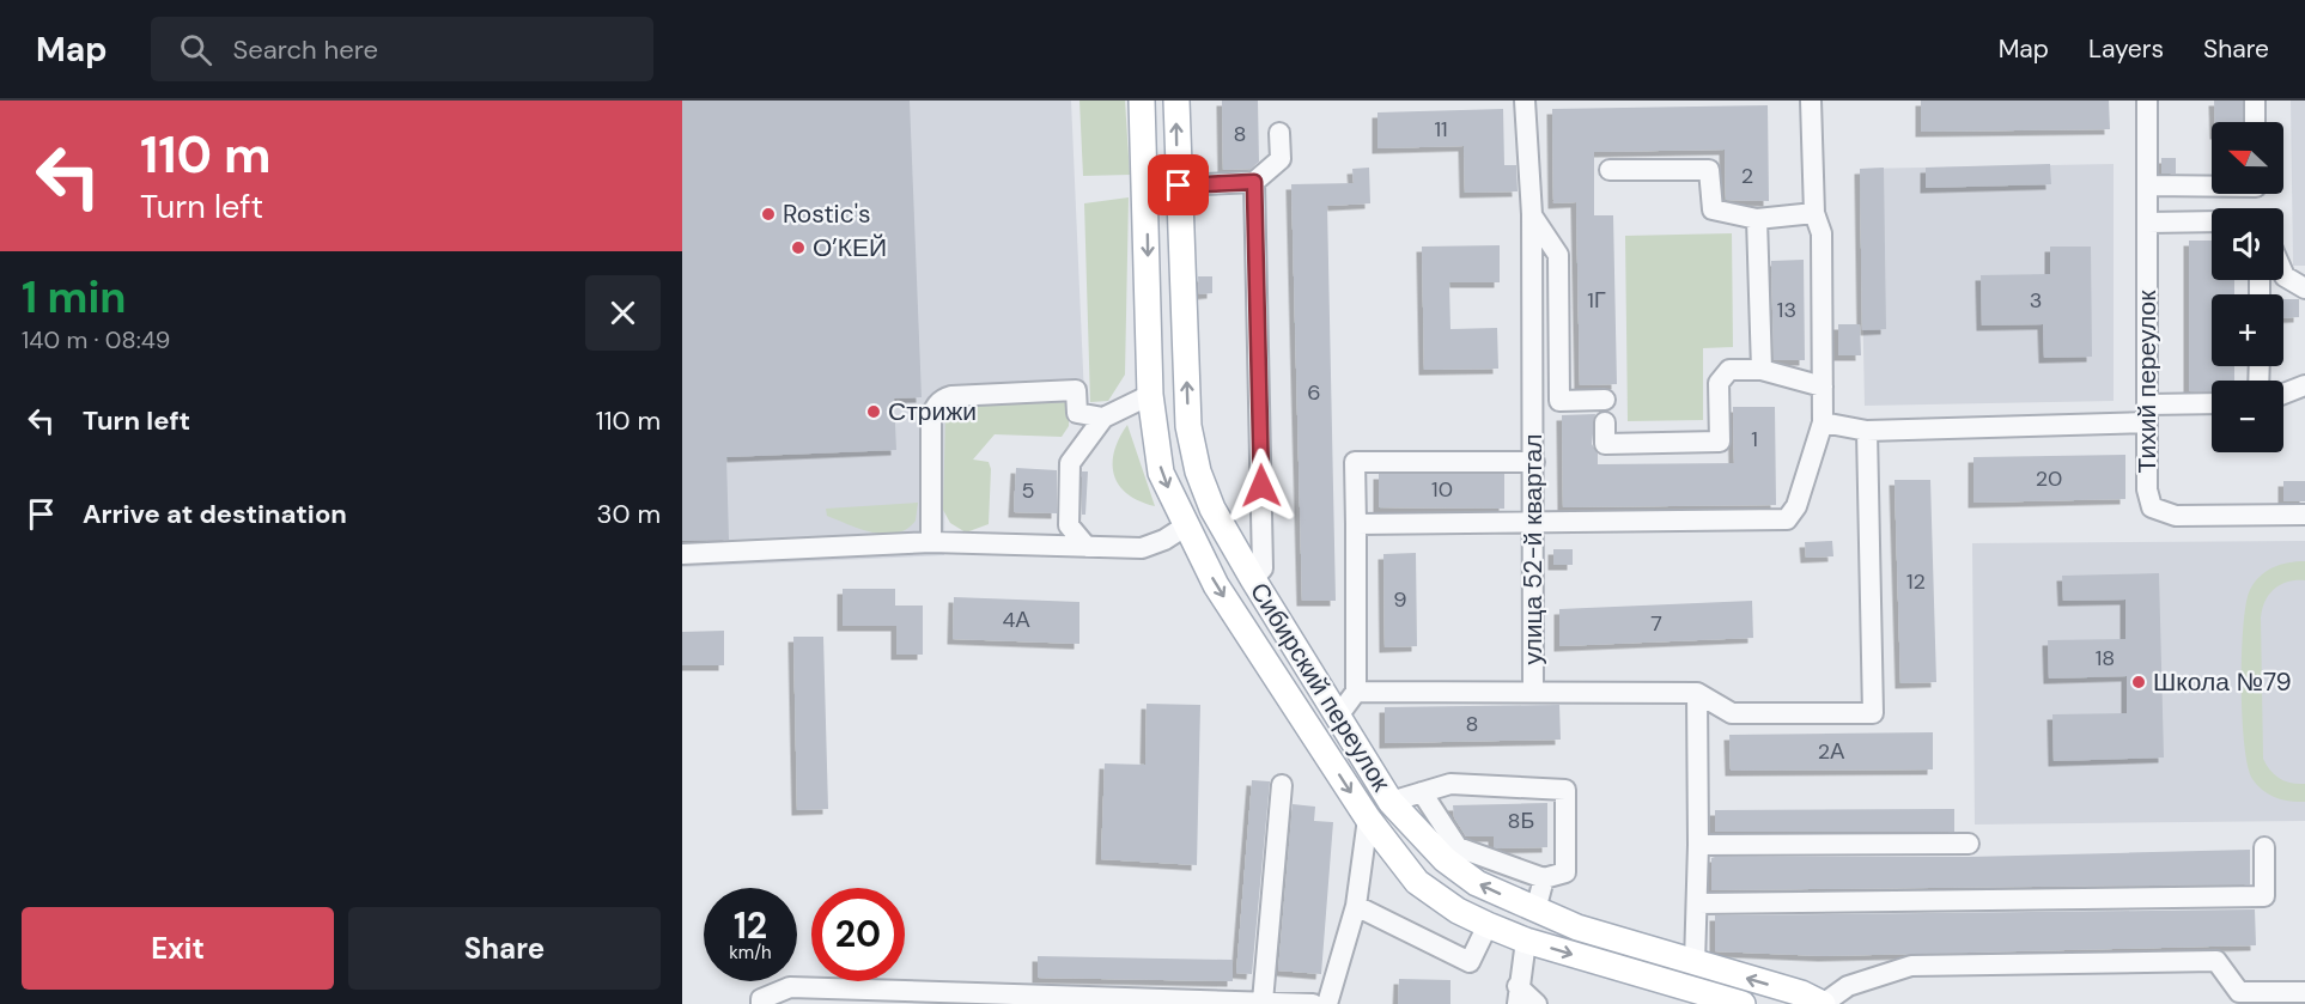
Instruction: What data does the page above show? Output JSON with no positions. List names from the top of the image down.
{
  "streets": {
    "main road": ["Сибирский переулок"],
    "street": ["Тихий переулок", "улица 52-й квартал"]
  },
  "places": [
    "Rostic's",
    "О’КЕЙ",
    "Стрижи",
    "Школа №79"
  ],
  "house_numbers": [
    "11",
    "8",
    "2",
    "1Г",
    "3",
    "13",
    "6",
    "1",
    "20",
    "10",
    "5",
    "12",
    "9",
    "4А",
    "7",
    "18",
    "8",
    "2А",
    "8Б"
  ],
  "north": "left",
  "page": {
    "header": "Map",
    "search": "Search here",
    "nav": ["Map", "Layers", "Share"],
    "turn": ["110 m", "Turn left"],
    "map_buttons": ["+", "−"],
    "heading": ["1 min", "140 m · 08:49"],
    "list": [
      {
        "name": "Turn left",
        "value": "110 m"
      },
      {
        "name": "Arrive at destination",
        "value": "30 m"
      }
    ],
    "speed": "12 km/h",
    "limit": "20",
    "buttons": ["Exit", "Share"]
  }
}
